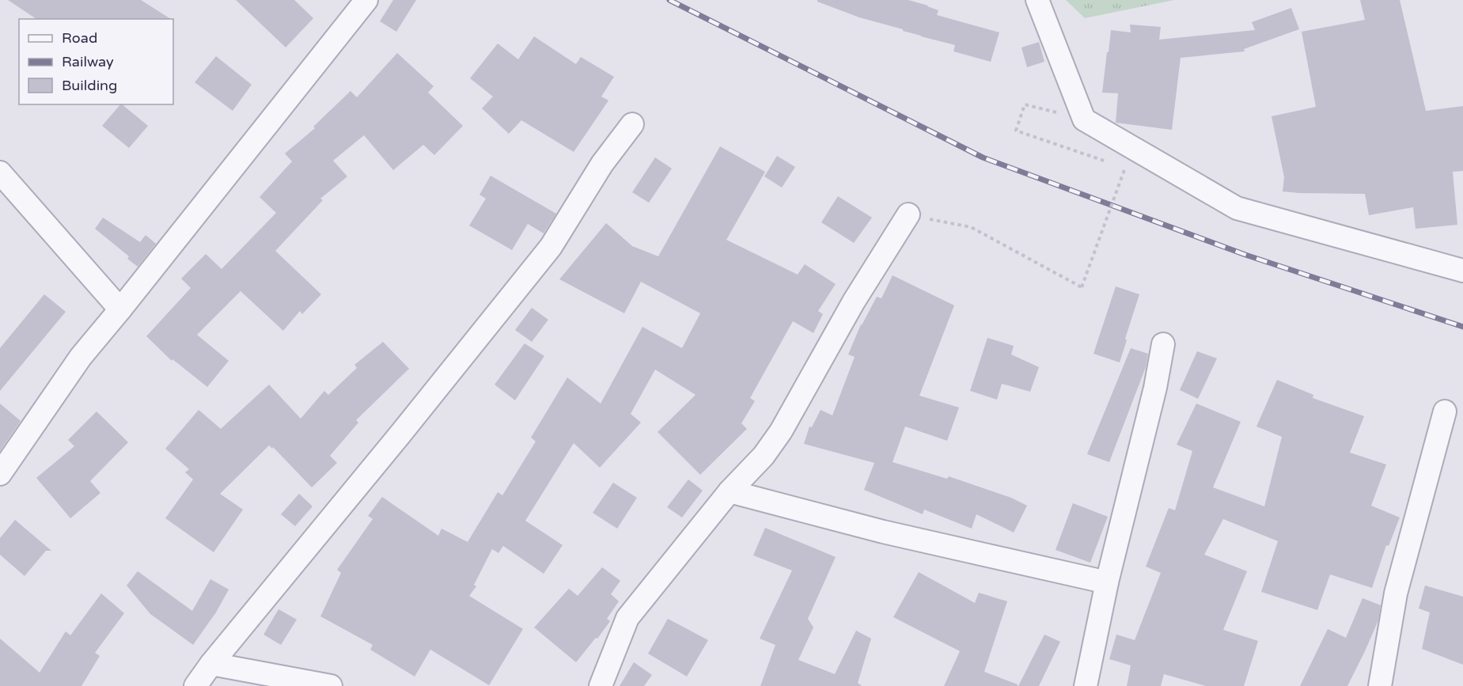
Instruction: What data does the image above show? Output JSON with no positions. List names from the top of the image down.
{
  "legend": ["Road", "Railway", "Building"]
}
